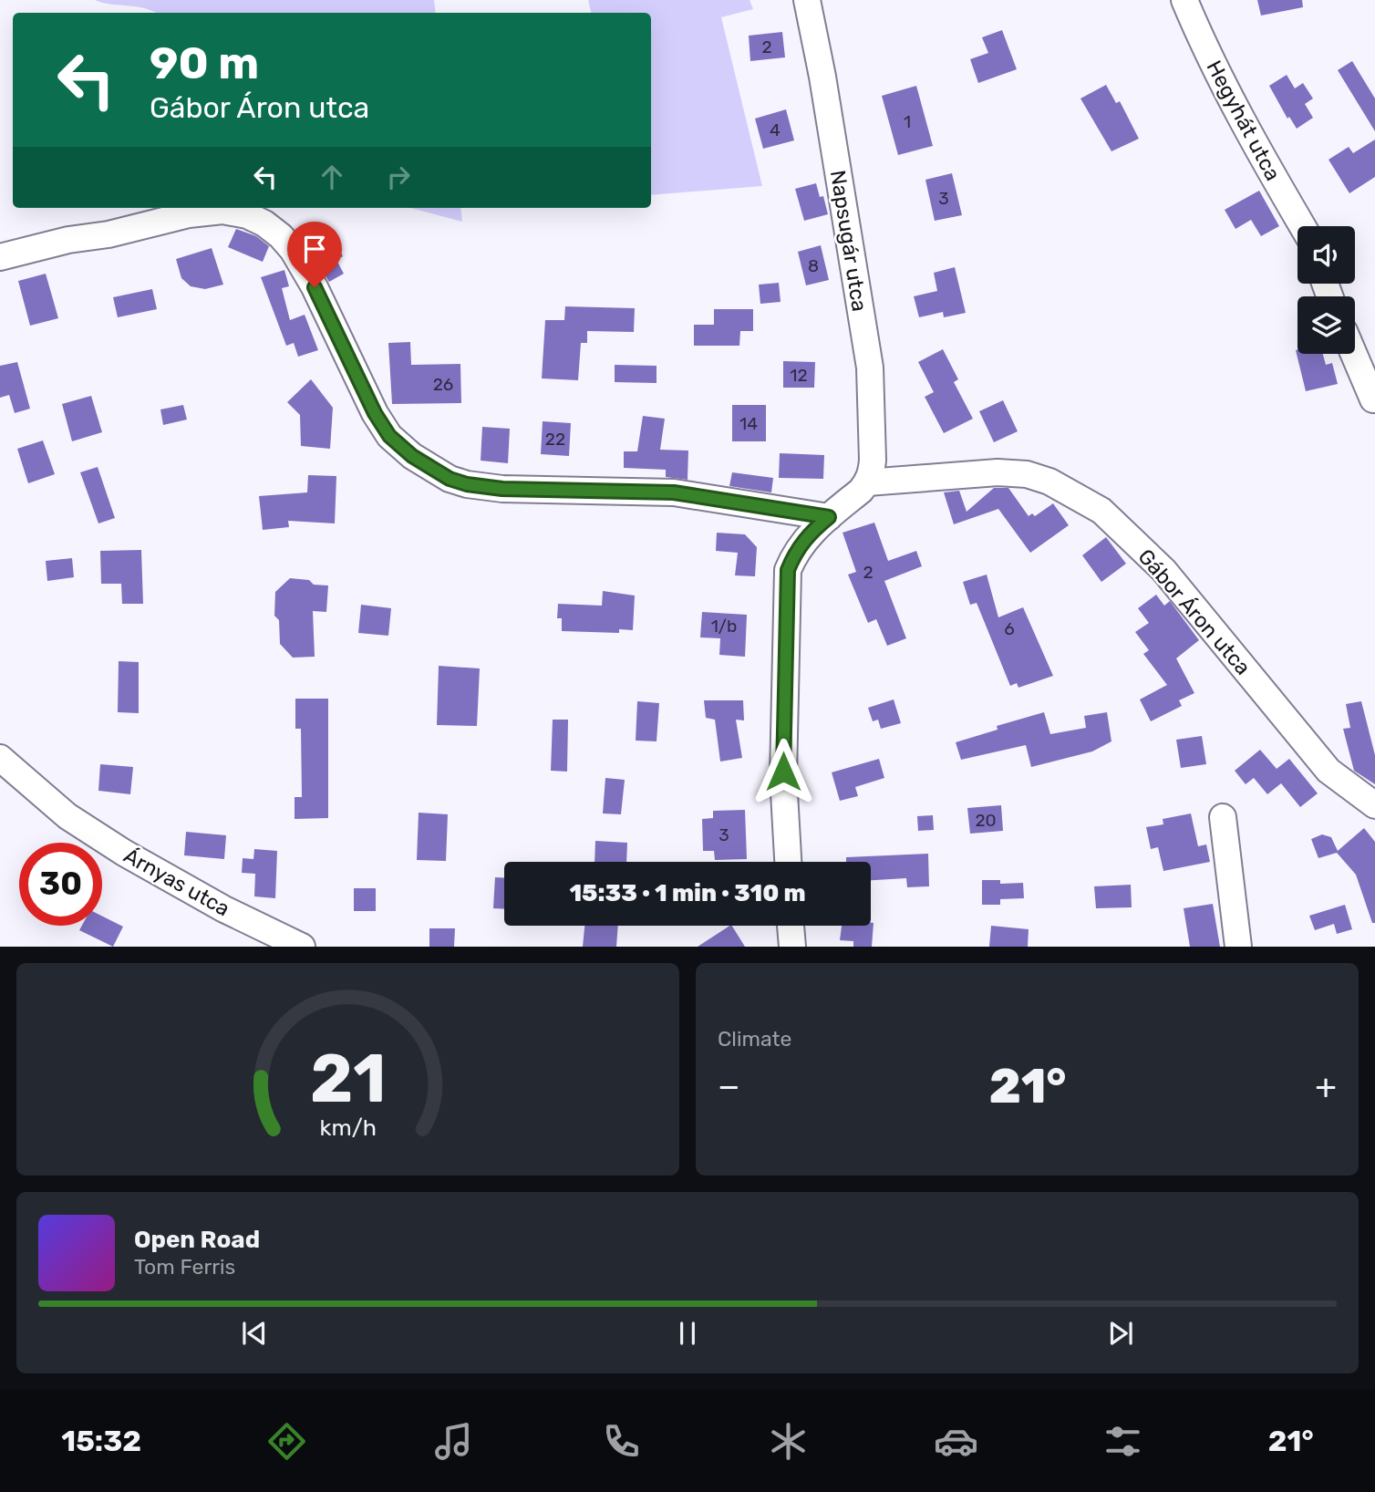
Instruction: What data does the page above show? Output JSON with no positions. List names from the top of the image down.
{
  "streets": {
    "street": [
      "Hegyhát utca",
      "Napsugár utca",
      "Gábor Áron utca",
      "Árnyas utca"
    ]
  },
  "crossings": [
    ["Napsugár utca", "Gábor Áron utca"]
  ],
  "house_numbers": [
    "2",
    "1",
    "4",
    "3",
    "8",
    "12",
    "26",
    "14",
    "22",
    "2",
    "1/b",
    "6",
    "20",
    "3"
  ],
  "page": {
    "turn": ["90 m", "Gábor Áron utca"],
    "limit": "30",
    "trip": "15:33 · 1 min · 310 m",
    "tile": "Climate",
    "heat": ["−", "21°", "+"],
    "song": ["Open Road", "Tom Ferris"],
    "tabs": ["15:32", "21°"],
    "gauge": ["21", "km/h"]
  }
}
